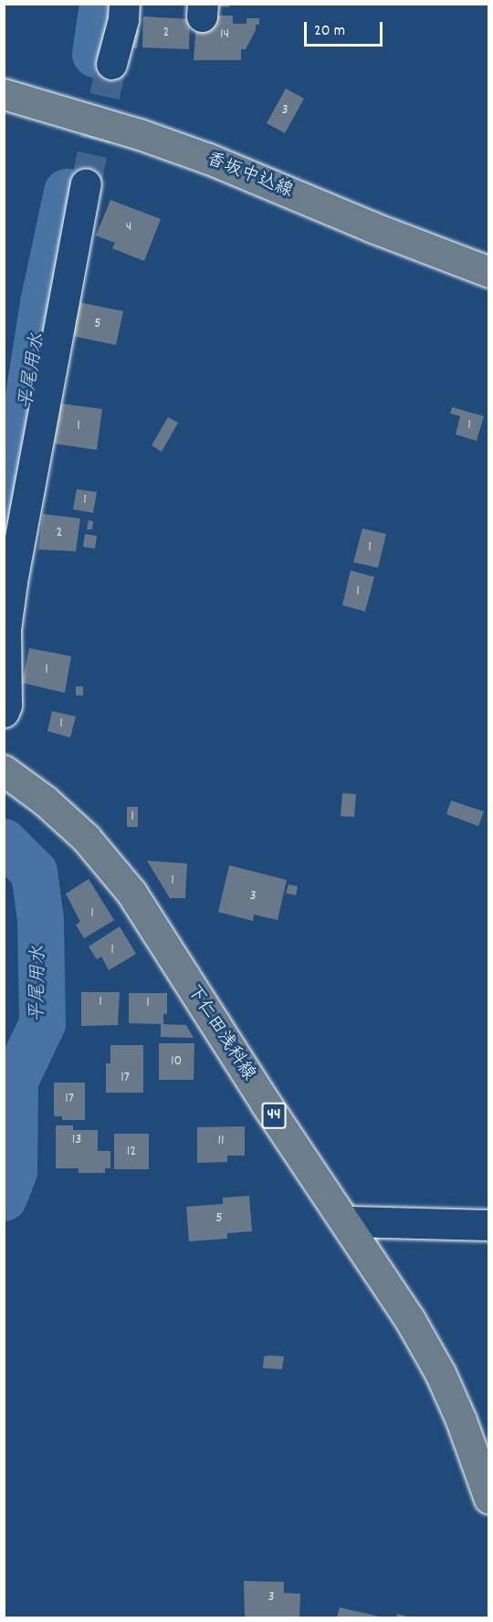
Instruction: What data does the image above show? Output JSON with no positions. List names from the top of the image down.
{
  "streets": {
    "main road": ["香坂中込線", "下仁田浅科線", "44"]
  },
  "water": ["平尾用水"],
  "house_numbers": [
    "2",
    "14",
    "3",
    "4",
    "5",
    "1",
    "1",
    "1",
    "2",
    "1",
    "1",
    "1",
    "1",
    "1",
    "1",
    "3",
    "1",
    "1",
    "1",
    "1",
    "10",
    "17",
    "17",
    "13",
    "11",
    "12",
    "5",
    "3"
  ],
  "scale_bar": "20 m"
}
